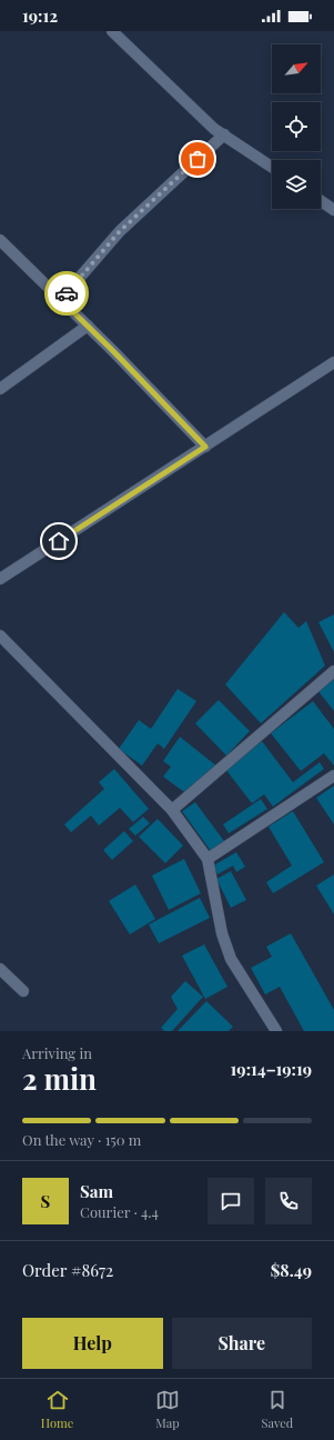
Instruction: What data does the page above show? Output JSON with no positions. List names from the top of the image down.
{
  "north": "top right",
  "page": {
    "status": "19:12",
    "heading": ["2 min", "Arriving in", "19:14–19:19"],
    "panel": [
      "Sam",
      "Courier · 4.4",
      "Order #8672",
      "$8.49"
    ],
    "bar": "On the way · 150 m",
    "round": "S",
    "buttons": ["Help", "Share"],
    "tabs": ["Home", "Map", "Saved"]
  }
}
